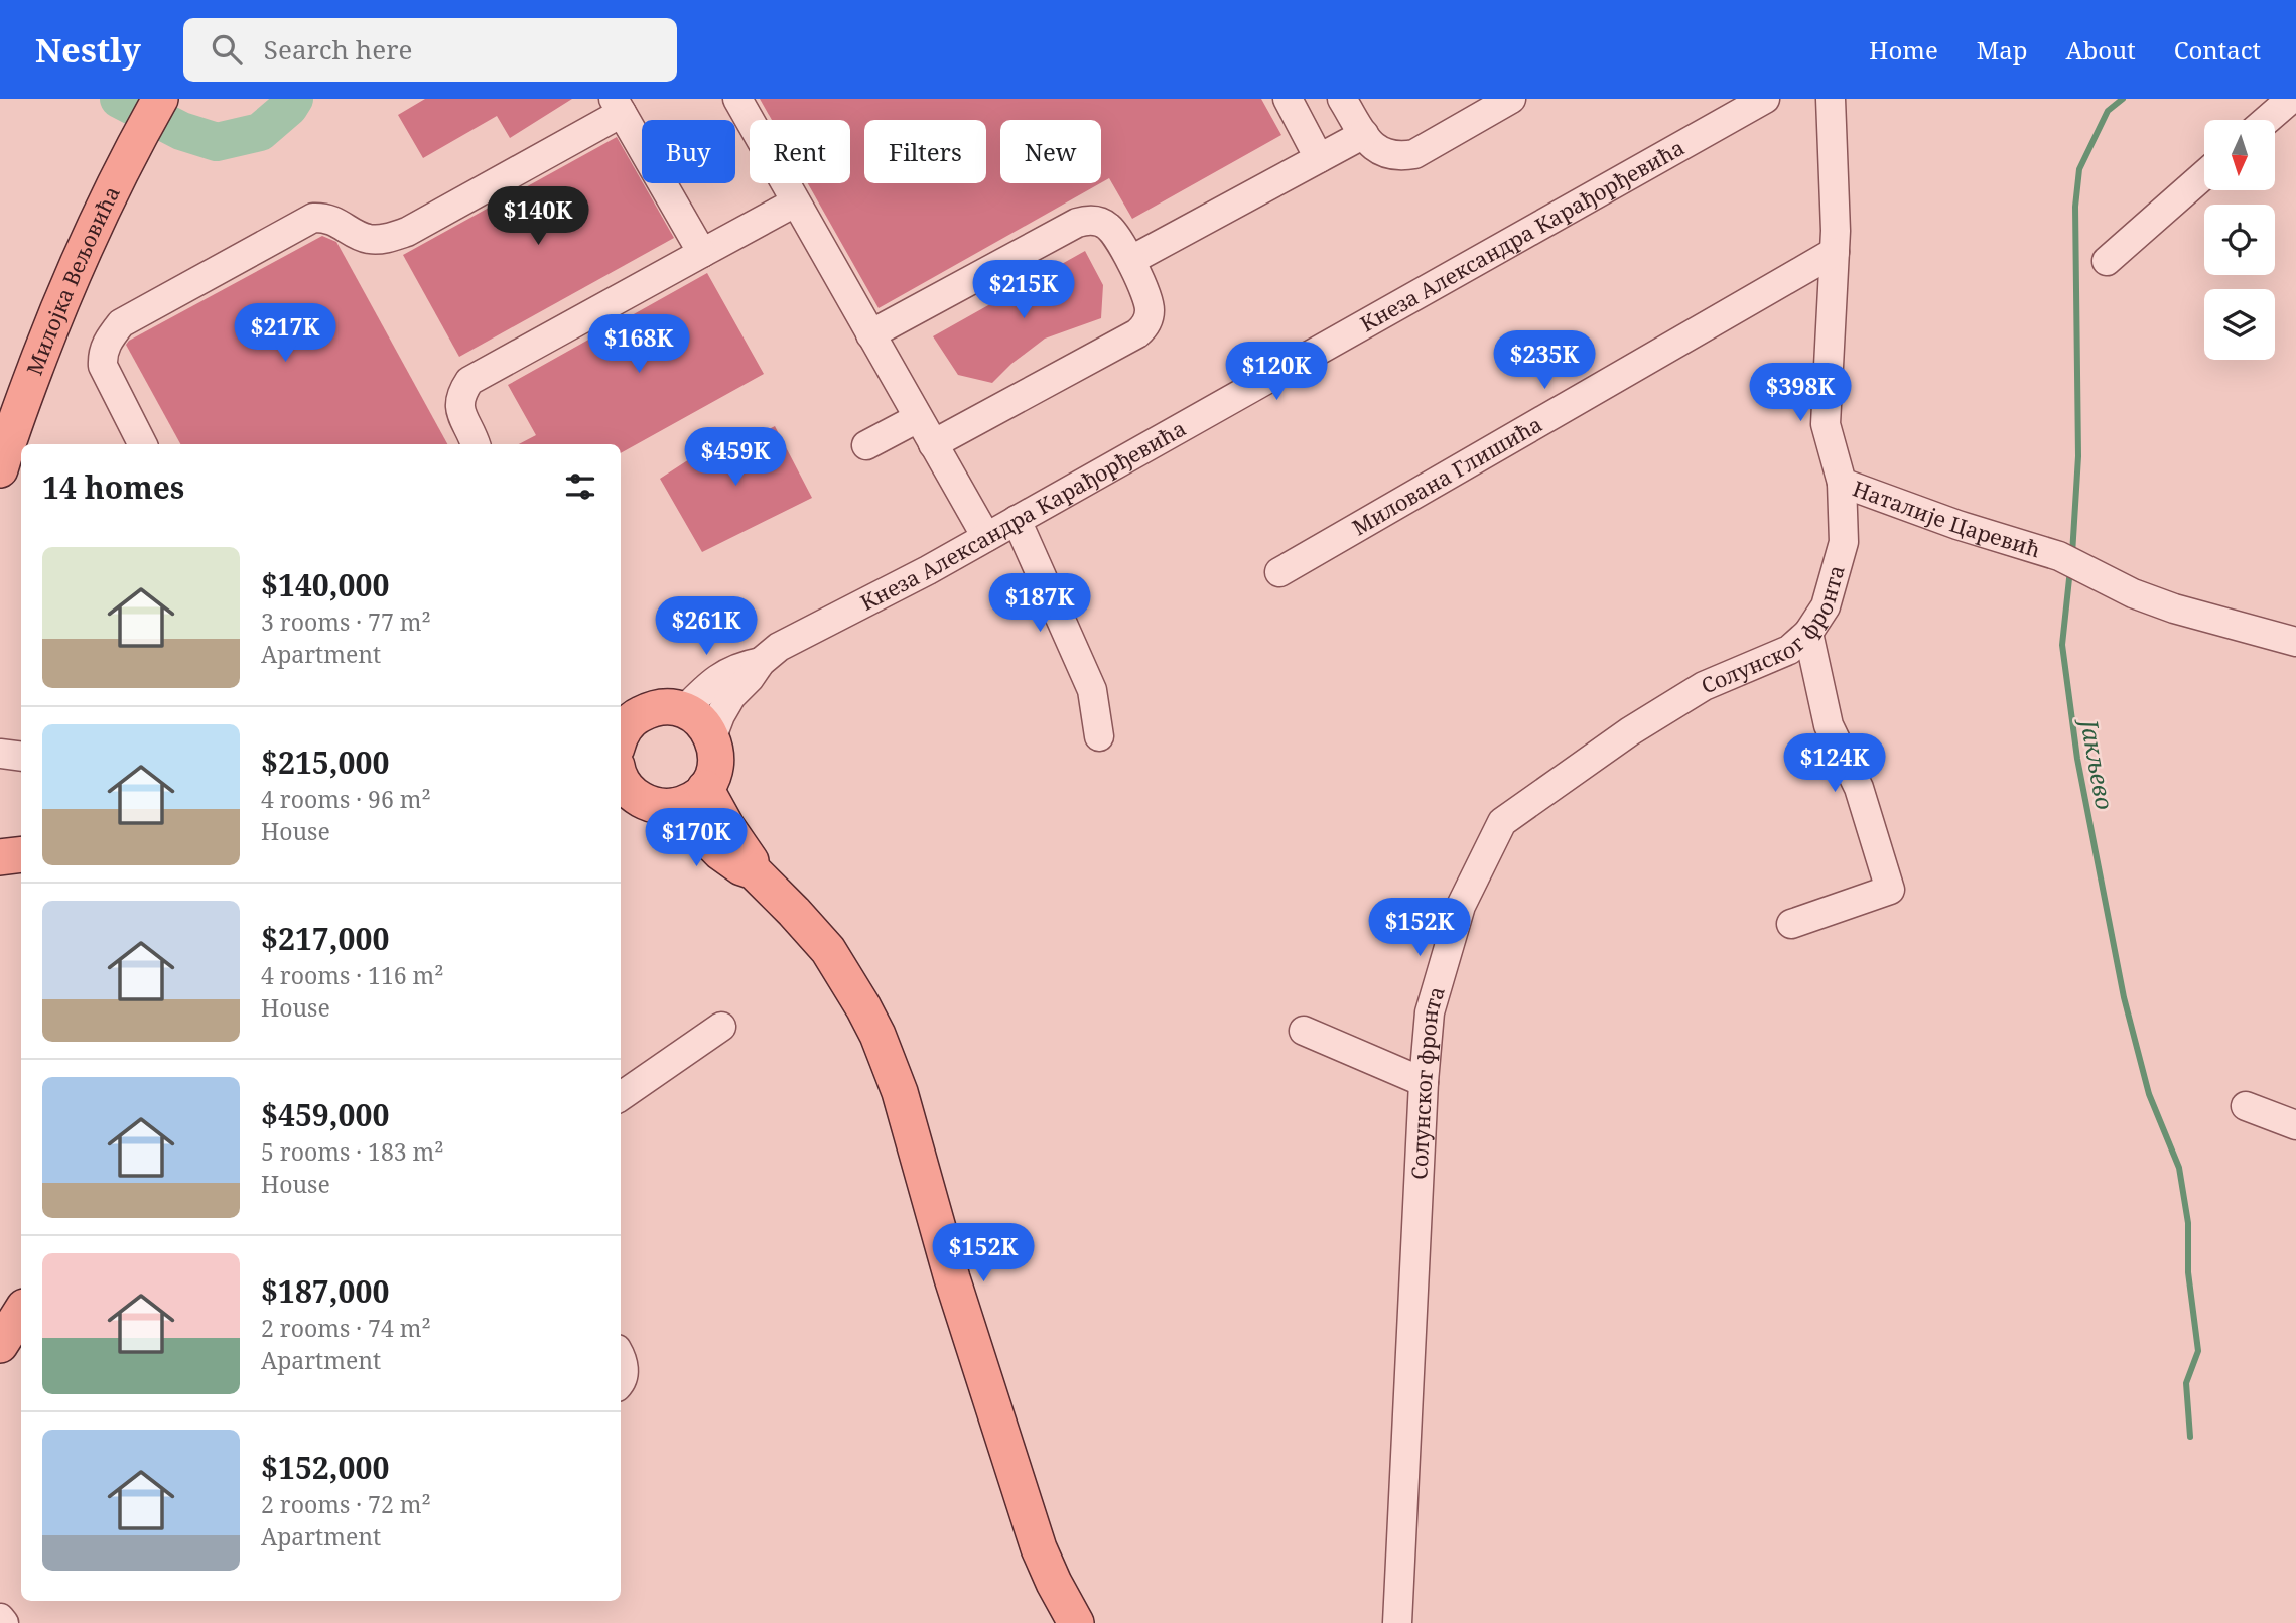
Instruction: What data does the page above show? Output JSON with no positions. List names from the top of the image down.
{
  "streets": {
    "main road": ["Милојка Вељовића"],
    "street": [
      "Кнеза Александра Карађорђевића",
      "Милована Глишића",
      "Наталије Царевић",
      "Солунског фронта"
    ]
  },
  "crossings": [
    ["Милована Глишића", "Наталије Царевић"],
    ["Наталије Царевић", "Солунског фронта"]
  ],
  "water": ["Јакљево"],
  "north": "bottom",
  "page": {
    "header": "Nestly",
    "search": "Search here",
    "nav": [
      "Home",
      "Map",
      "About",
      "Contact"
    ],
    "chip": [
      "Buy",
      "Rent",
      "Filters",
      "New"
    ],
    "price": [
      "$140K",
      "$215K",
      "$217K",
      "$168K",
      "$235K",
      "$120K",
      "$398K",
      "$459K",
      "$187K",
      "$261K",
      "$124K",
      "$170K",
      "$152K",
      "$152K"
    ],
    "heading": "14 homes",
    "list": [
      {
        "name": "$140,000",
        "note": "3 rooms · 77 m² · Apartment"
      },
      {
        "name": "$215,000",
        "note": "4 rooms · 96 m² · House"
      },
      {
        "name": "$217,000",
        "note": "4 rooms · 116 m² · House"
      },
      {
        "name": "$459,000",
        "note": "5 rooms · 183 m² · House"
      },
      {
        "name": "$187,000",
        "note": "2 rooms · 74 m² · Apartment"
      },
      {
        "name": "$152,000",
        "note": "2 rooms · 72 m² · Apartment"
      }
    ]
  }
}
